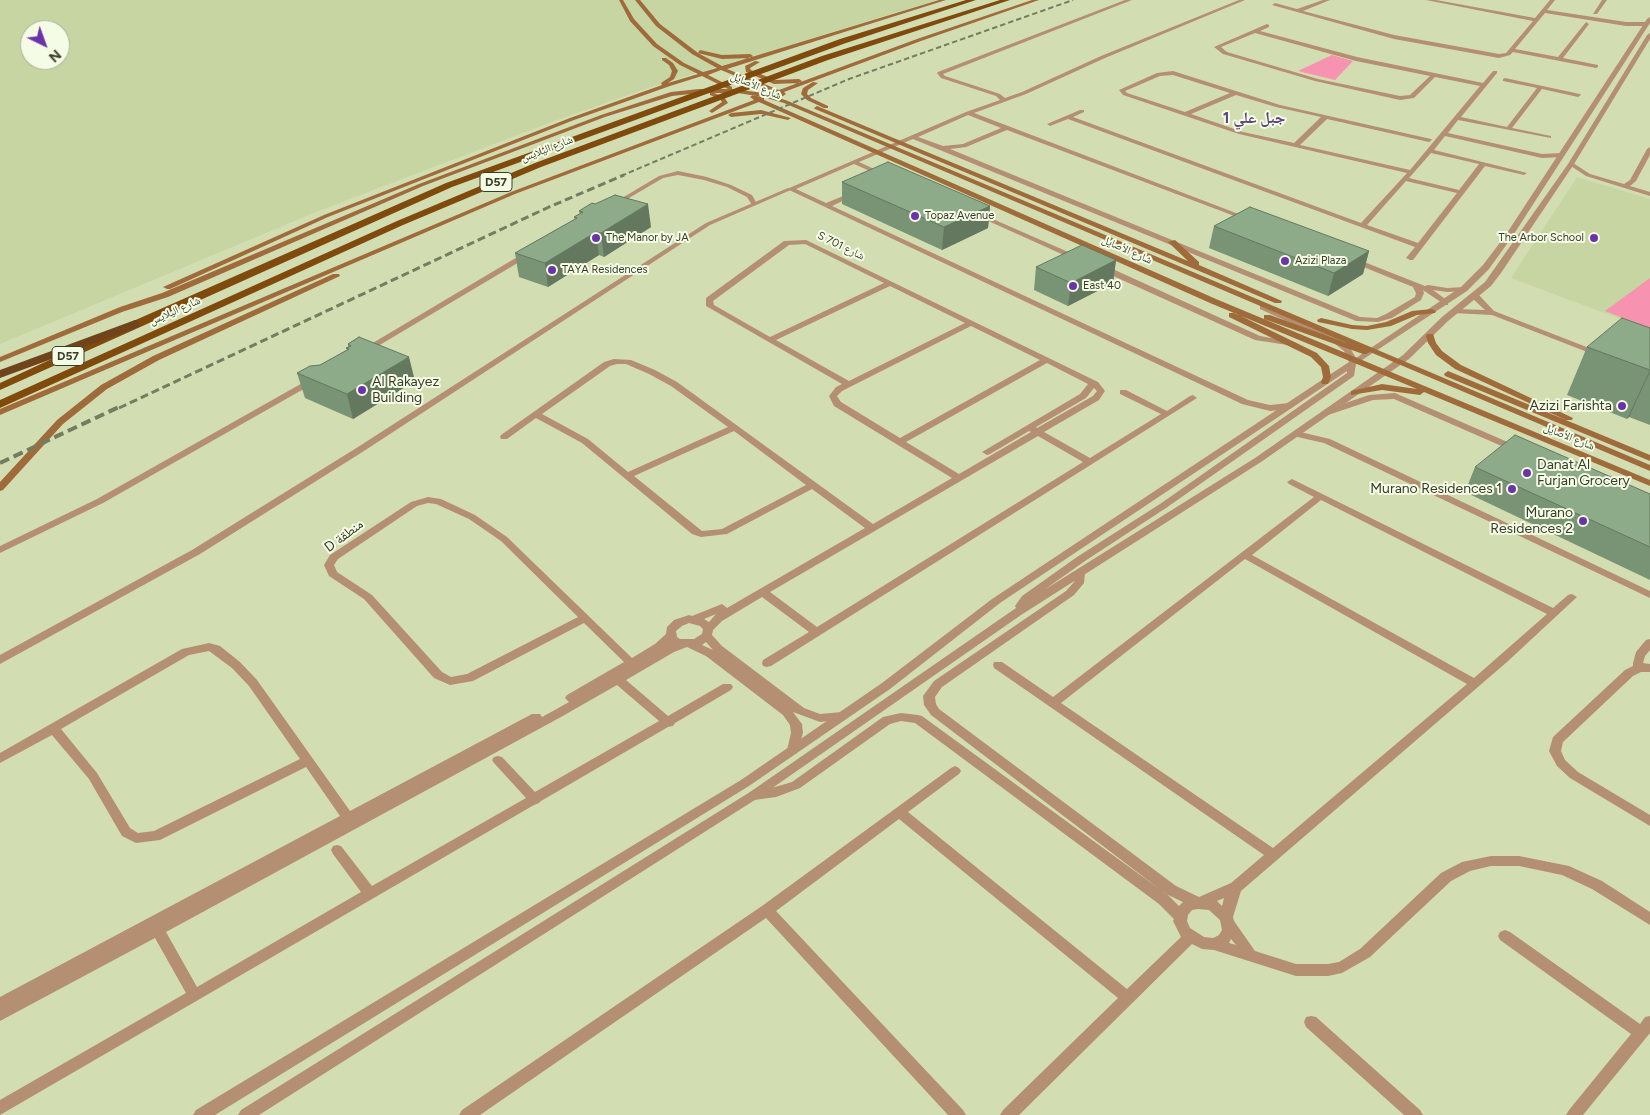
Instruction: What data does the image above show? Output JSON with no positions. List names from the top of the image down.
{
  "streets": {
    "highway": ["شارع اليلايس", "D57"],
    "main road": ["شارع الأصايل"],
    "street": ["S 701 شارع", "D منطقة"]
  },
  "districts": ["جبل علي 1"],
  "places": [
    "Topaz Avenue",
    "The Manor by JA",
    "The Arbor School",
    "Azizi Plaza",
    "TAYA Residences",
    "East 40",
    "Al Rakayez Building",
    "Azizi Farishta",
    "Danat Al Furjan Grocery",
    "Murano Residences 1",
    "Murano Residences 2"
  ],
  "north": "bottom right"
}
